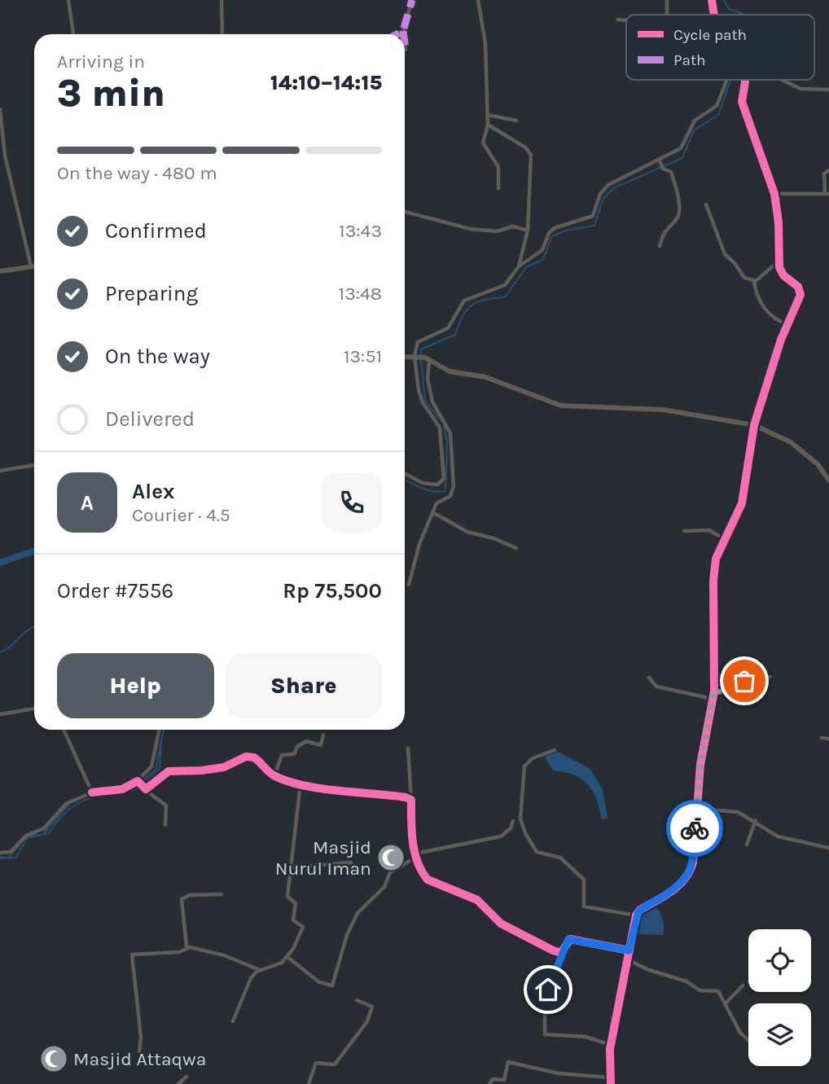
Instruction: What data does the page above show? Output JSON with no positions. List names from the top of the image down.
{
  "places": {
    "mosque": ["Masjid Nurul Iman", "Masjid Attaqwa"]
  },
  "legend": ["Cycle path", "Path"],
  "page": {
    "heading": ["3 min", "Arriving in", "14:10–14:15"],
    "panel": [
      "Alex",
      "Courier · 4.5",
      "Order #7556",
      "Rp 75,500"
    ],
    "bar": "On the way · 480 m",
    "list": [
      ["Confirmed", "13:43"],
      ["Preparing", "13:48"],
      ["On the way", "13:51"],
      "Delivered"
    ],
    "round": "A",
    "buttons": ["Help", "Share"]
  }
}
